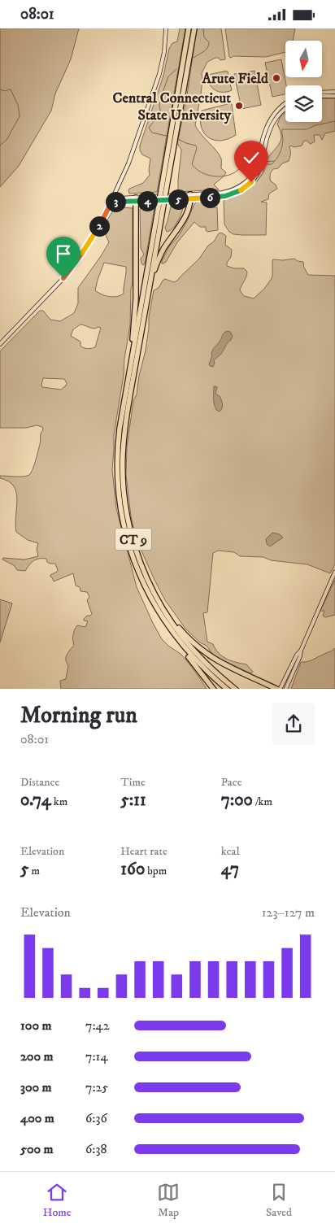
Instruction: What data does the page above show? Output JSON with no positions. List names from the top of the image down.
{
  "streets": {
    "highway": ["CT 9"]
  },
  "places": ["Arute Field", "Central Connecticut State University"],
  "north": "bottom",
  "page": {
    "status": "08:01",
    "pins": [
      "6",
      "5",
      "4",
      "3",
      "2"
    ],
    "heading": ["Morning run", "08:01"],
    "stats": [
      ["Distance", "0.74 km"],
      ["Time", "5:11"],
      ["Pace", "7:00 /km"],
      ["Elevation", "5 m"],
      ["Heart rate", "160 bpm"],
      ["kcal", "47"]
    ],
    "chart": ["Elevation", "123–127 m"],
    "list": [
      {
        "name": "100 m",
        "note": "7:42"
      },
      {
        "name": "200 m",
        "note": "7:14"
      },
      {
        "name": "300 m",
        "note": "7:25"
      },
      {
        "name": "400 m",
        "note": "6:36"
      },
      {
        "name": "500 m",
        "note": "6:38"
      }
    ],
    "tabs": ["Home", "Map", "Saved"]
  }
}
